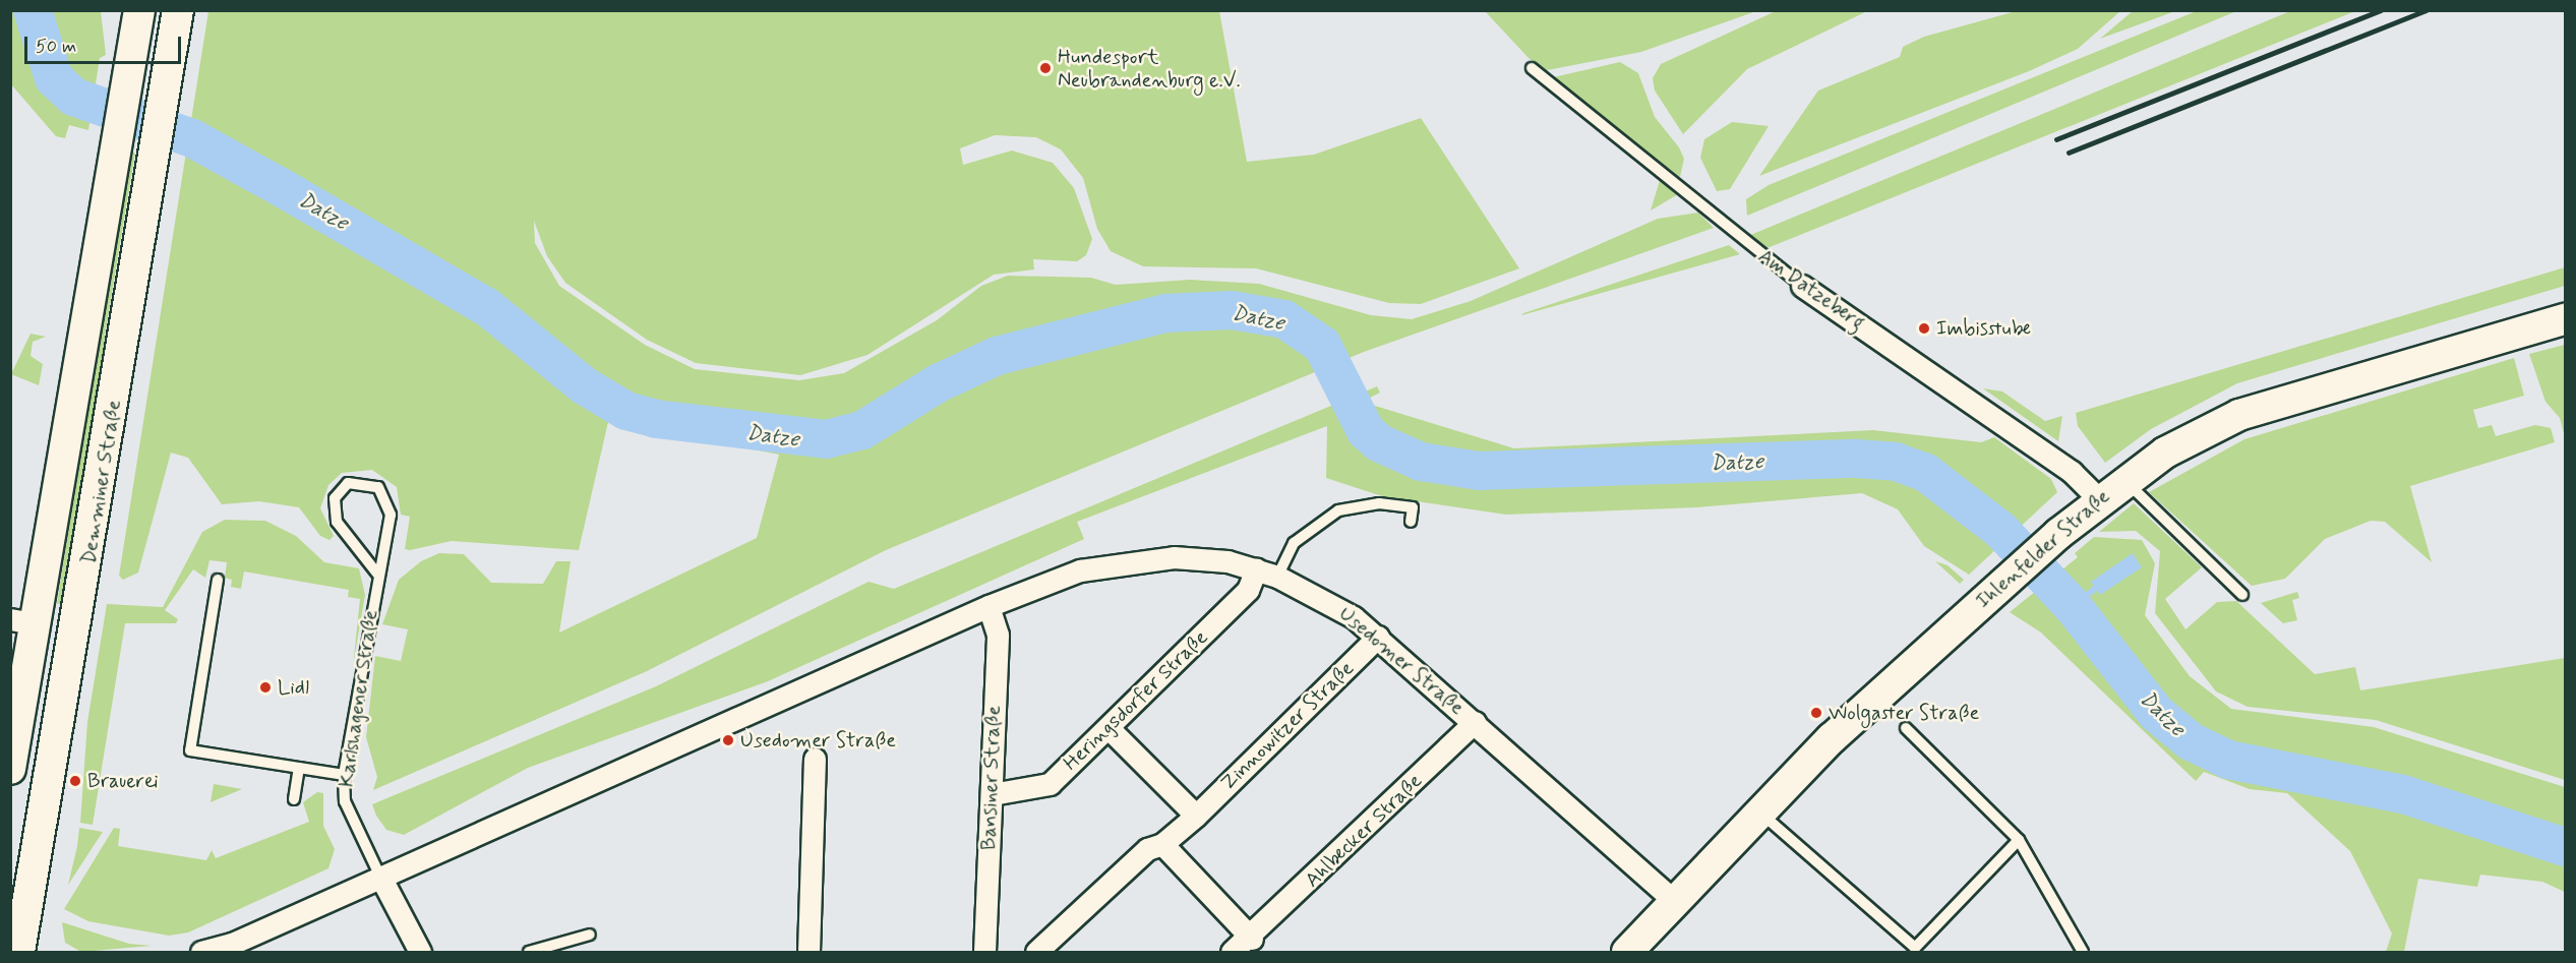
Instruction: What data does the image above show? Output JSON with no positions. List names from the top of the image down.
{
  "streets": {
    "main road": ["Demminer Straße", "Ihlenfelder Straße"],
    "street": [
      "Am Datzeberg",
      "Usedomer Straße",
      "Karlshagener Straße",
      "Heringsdorfer Straße",
      "Zinnowitzer Straße",
      "Bansiner Straße",
      "Ahlbecker Straße"
    ]
  },
  "crossings": [
    ["Am Datzeberg", "Ihlenfelder Straße"],
    ["Ihlenfelder Straße", "Usedomer Straße"],
    ["Usedomer Straße", "Karlshagener Straße"],
    ["Usedomer Straße", "Heringsdorfer Straße"],
    ["Usedomer Straße", "Zinnowitzer Straße"],
    ["Usedomer Straße", "Bansiner Straße"],
    ["Usedomer Straße", "Ahlbecker Straße"],
    ["Heringsdorfer Straße", "Bansiner Straße"]
  ],
  "water": ["Datze"],
  "places": [
    "Hundesport Neubrandenburg e.V.",
    "Imbisstube",
    "Lidl",
    "Wolgaster Straße",
    "Usedomer Straße",
    "Brauerei"
  ],
  "scale_bar": "50 m"
}
